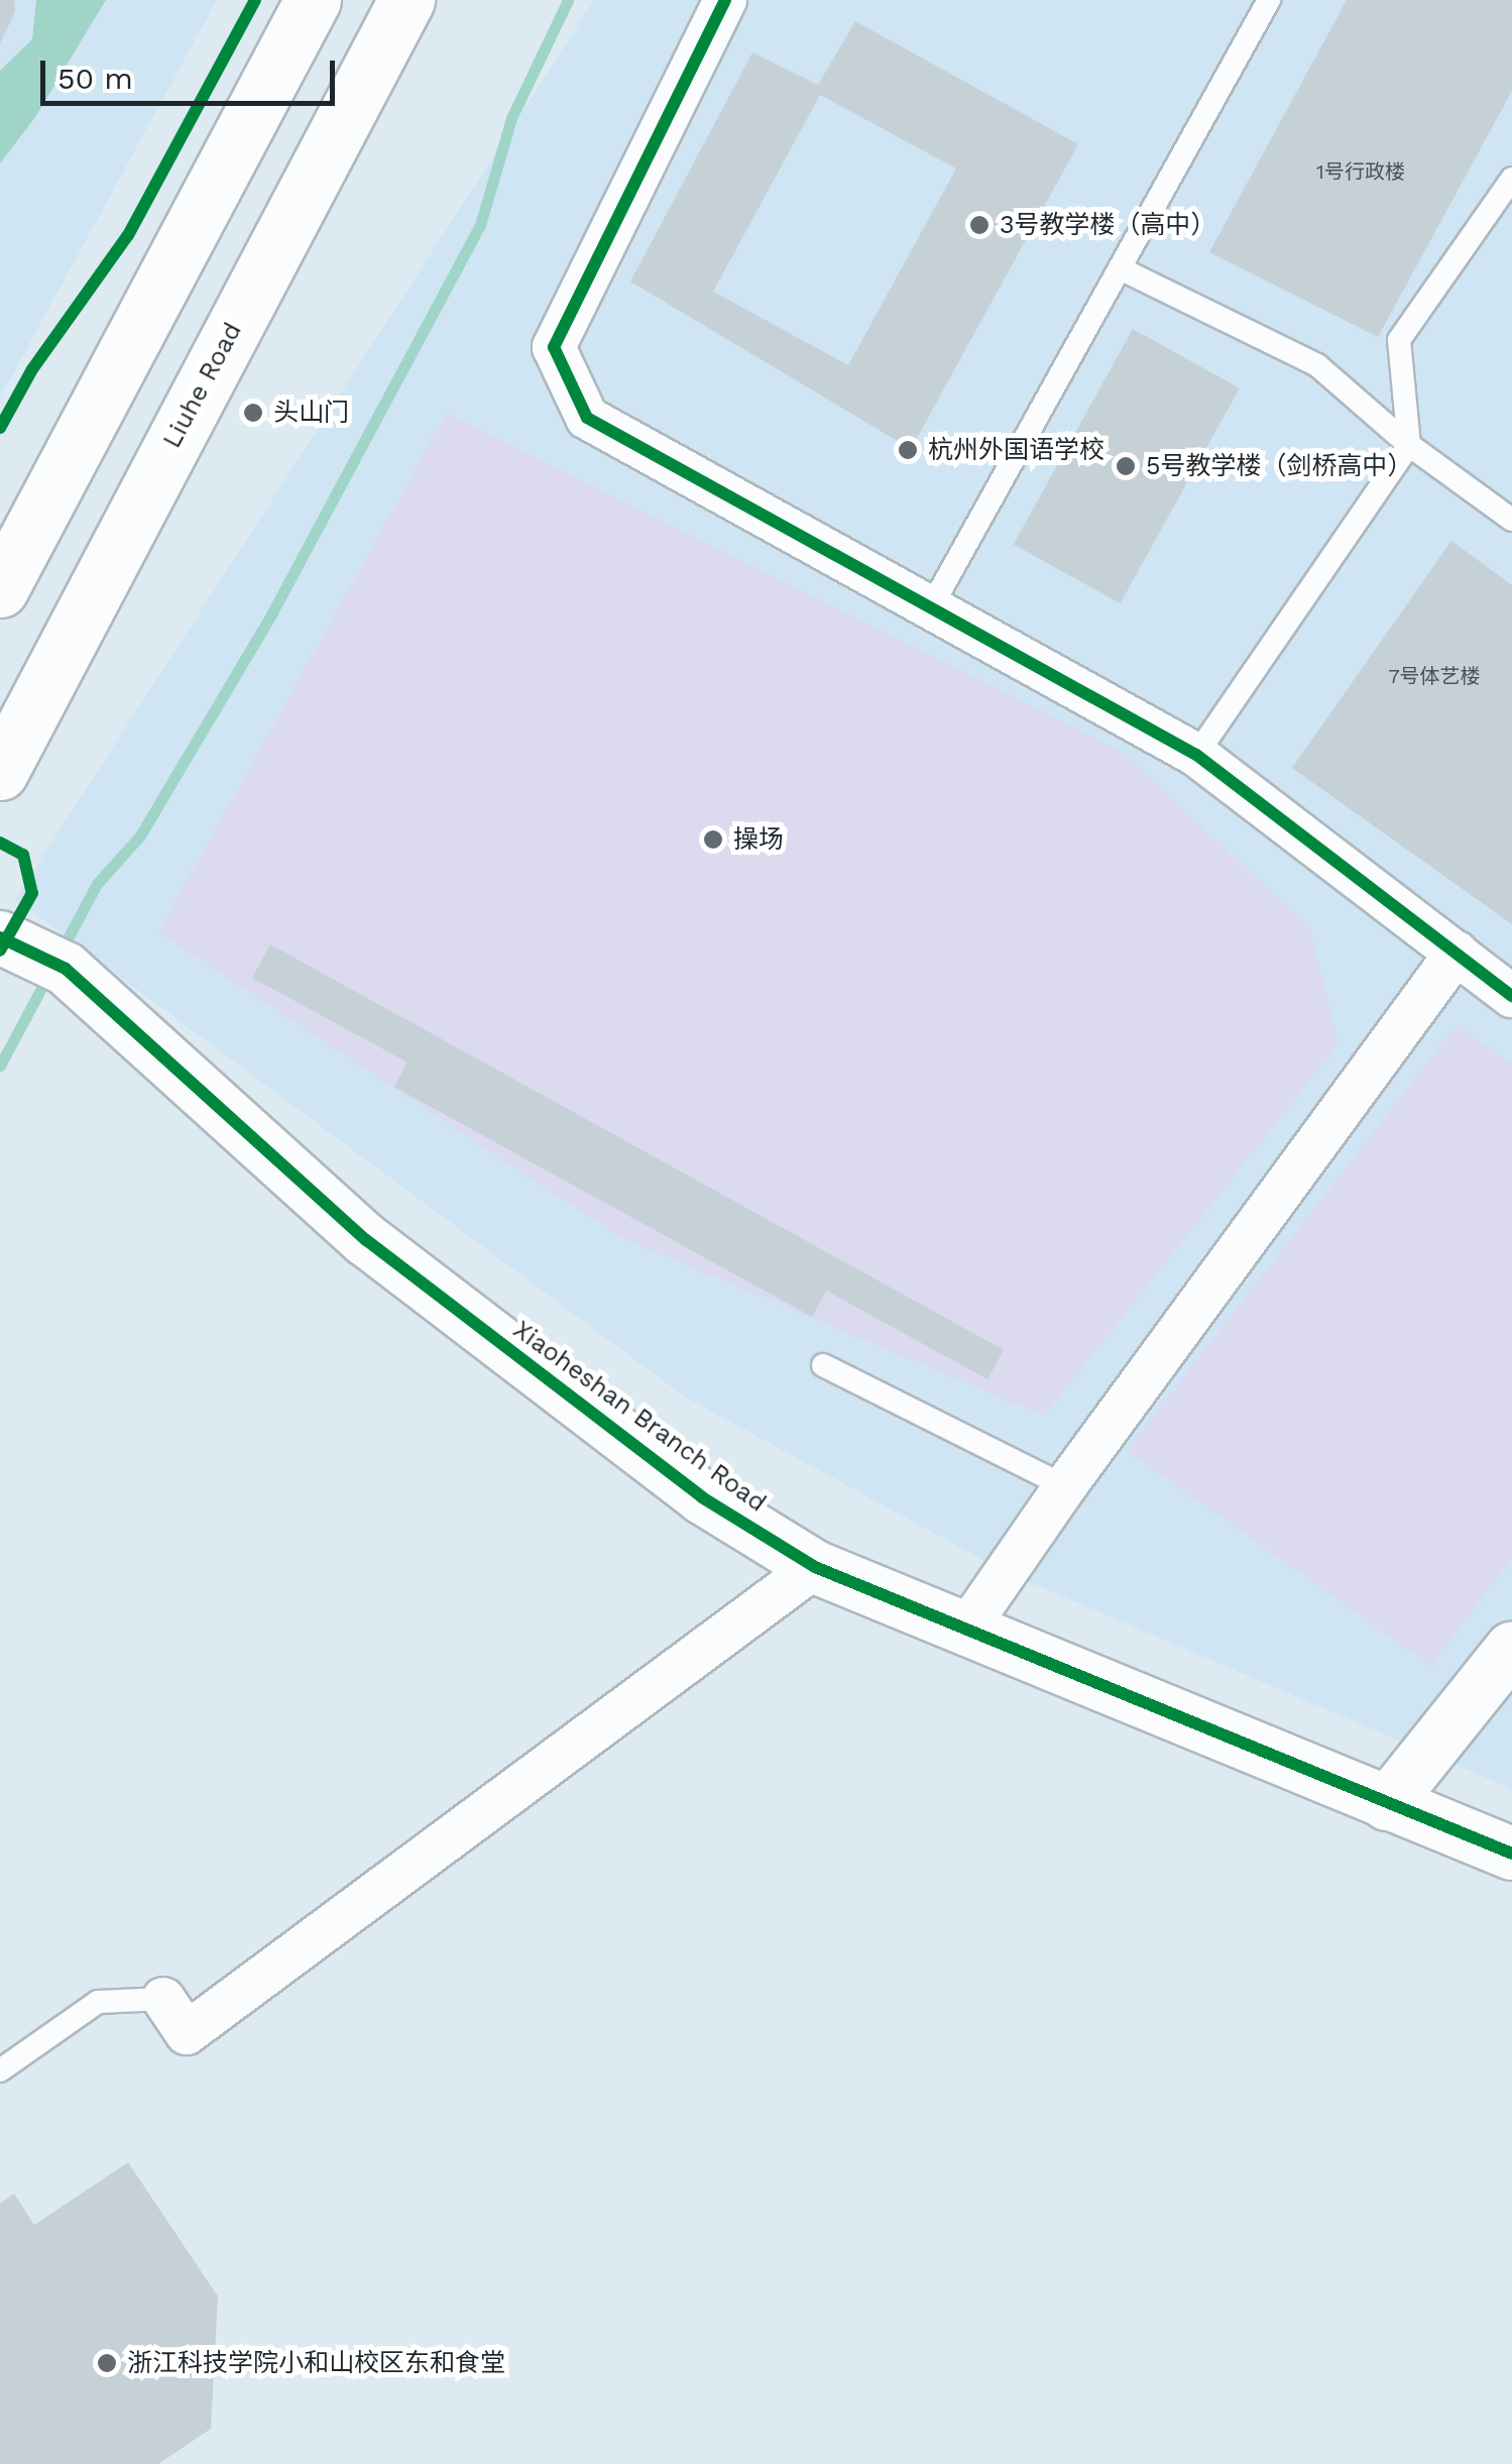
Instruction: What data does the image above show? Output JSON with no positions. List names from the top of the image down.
{
  "streets": {
    "main road": ["Liuhe Road"],
    "street": ["Xiaoheshan Branch Road"]
  },
  "places": [
    "3号教学楼（高中）",
    "头山门",
    "杭州外国语学校",
    "5号教学楼（剑桥高中）",
    "操场",
    "浙江科技学院小和山校区东和食堂"
  ],
  "house_numbers": ["1号行政楼", "7号体艺楼"],
  "scale_bar": "50 m"
}
